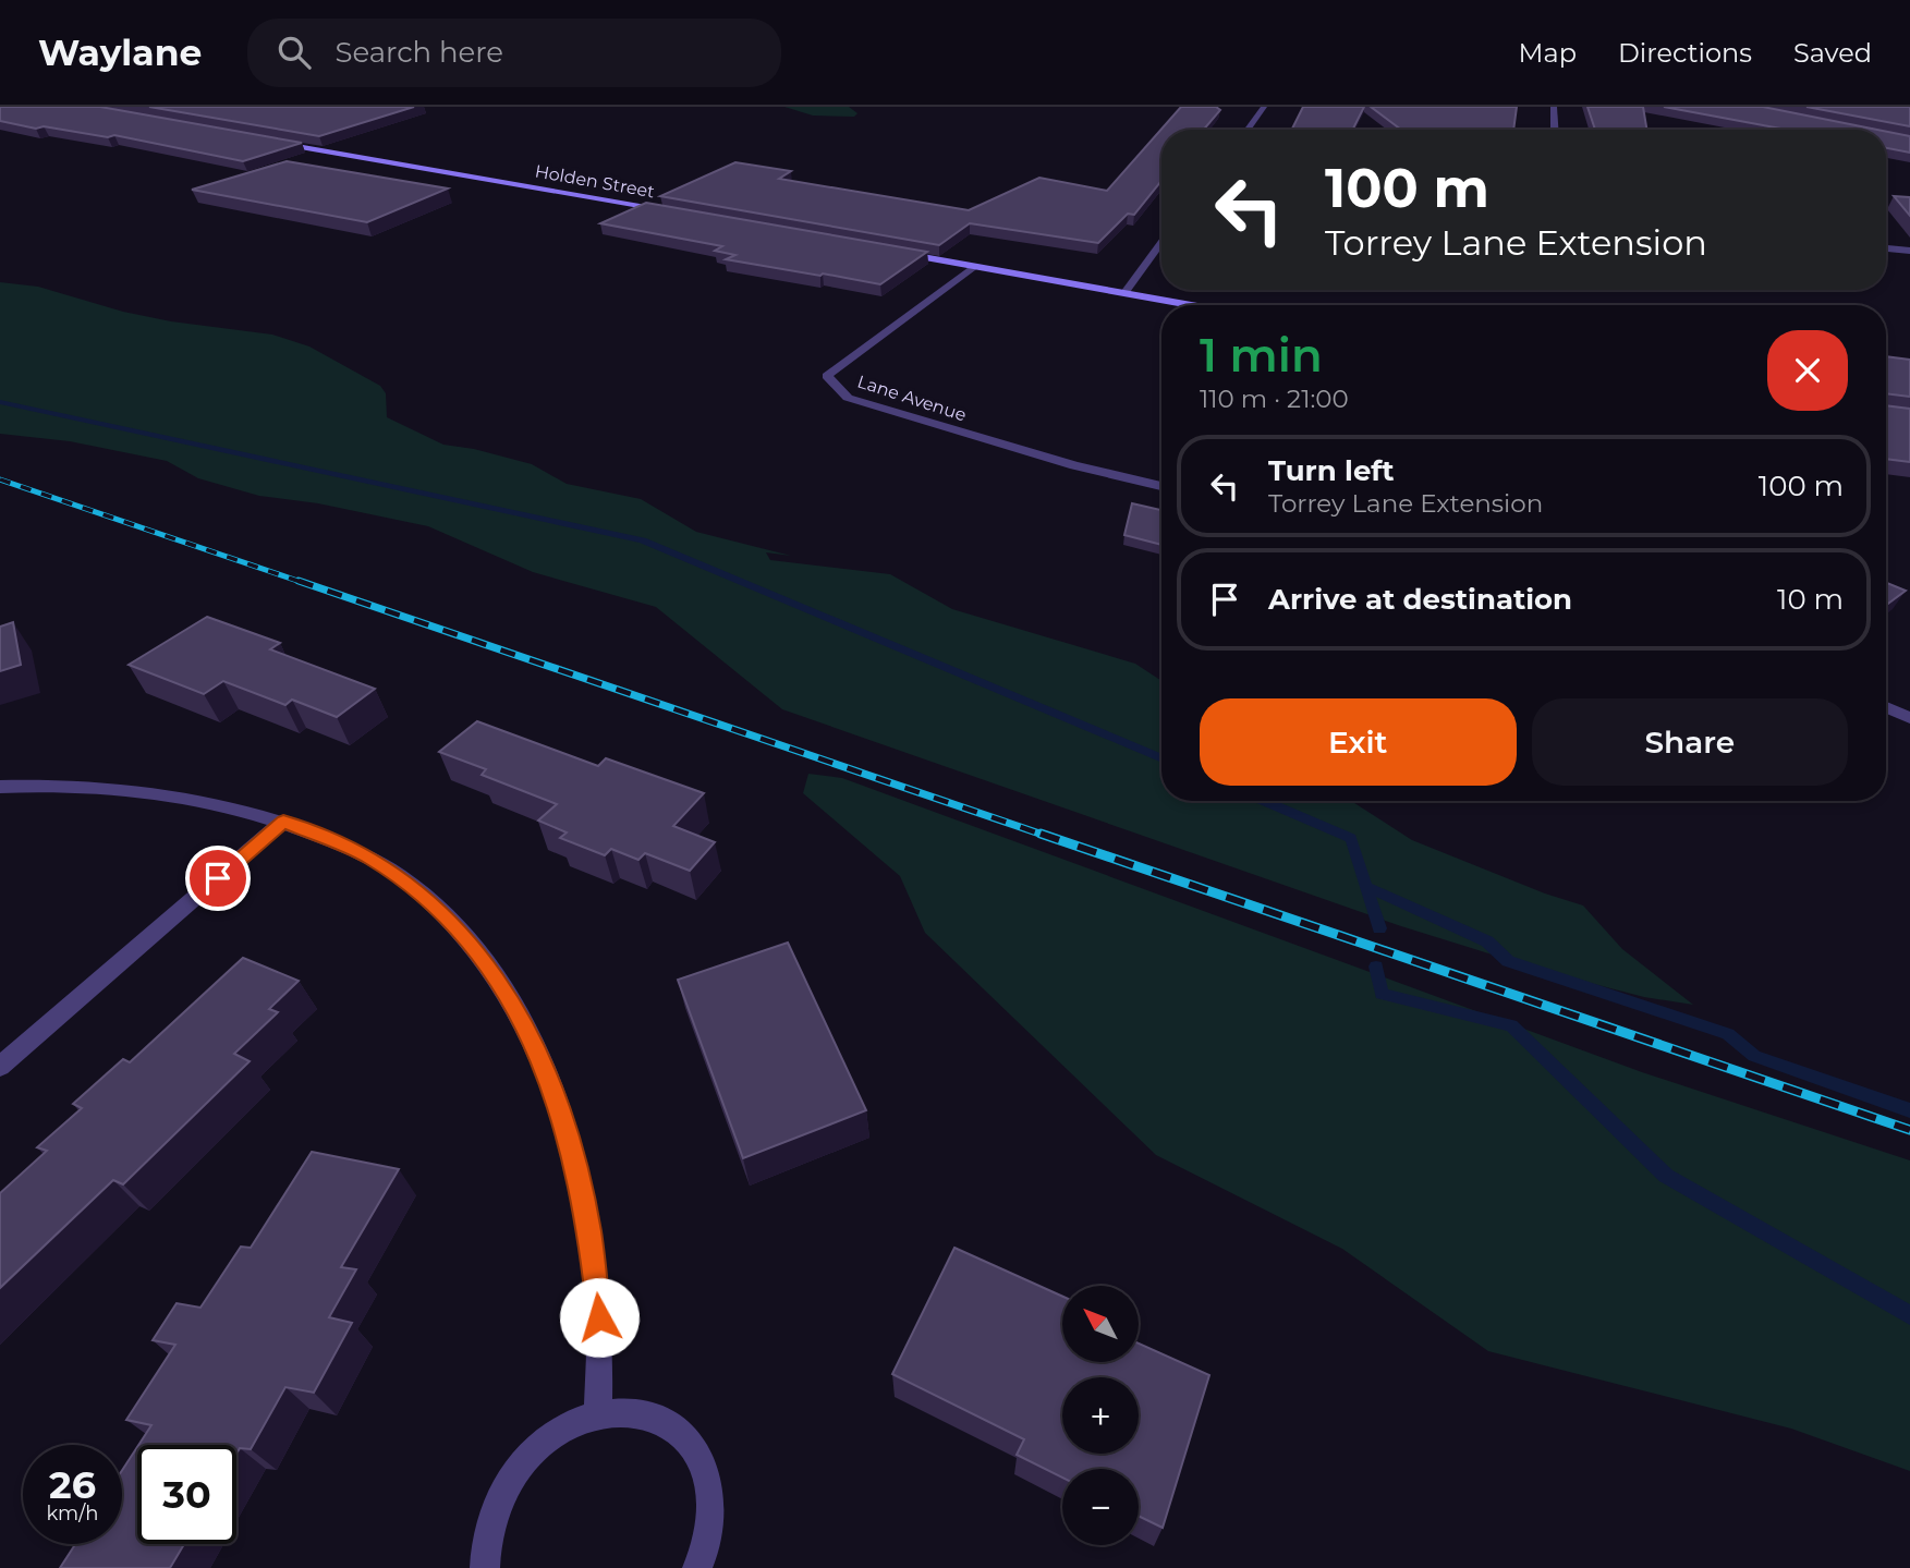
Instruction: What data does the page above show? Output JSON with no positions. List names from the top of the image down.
{
  "streets": {
    "main road": ["Holden Street"],
    "street": ["Lane Avenue"]
  },
  "north": "top left",
  "page": {
    "header": "Waylane",
    "search": "Search here",
    "nav": ["Map", "Directions", "Saved"],
    "turn": ["100 m", "Torrey Lane Extension"],
    "heading": ["1 min", "110 m · 21:00"],
    "list": [
      {
        "name": "Turn left",
        "note": "Torrey Lane Extension",
        "value": "100 m"
      },
      {
        "name": "Arrive at destination",
        "value": "10 m"
      }
    ],
    "buttons": ["Exit", "Share"],
    "map_buttons": ["+", "−"],
    "speed": "26 km/h",
    "limit": "30"
  }
}
